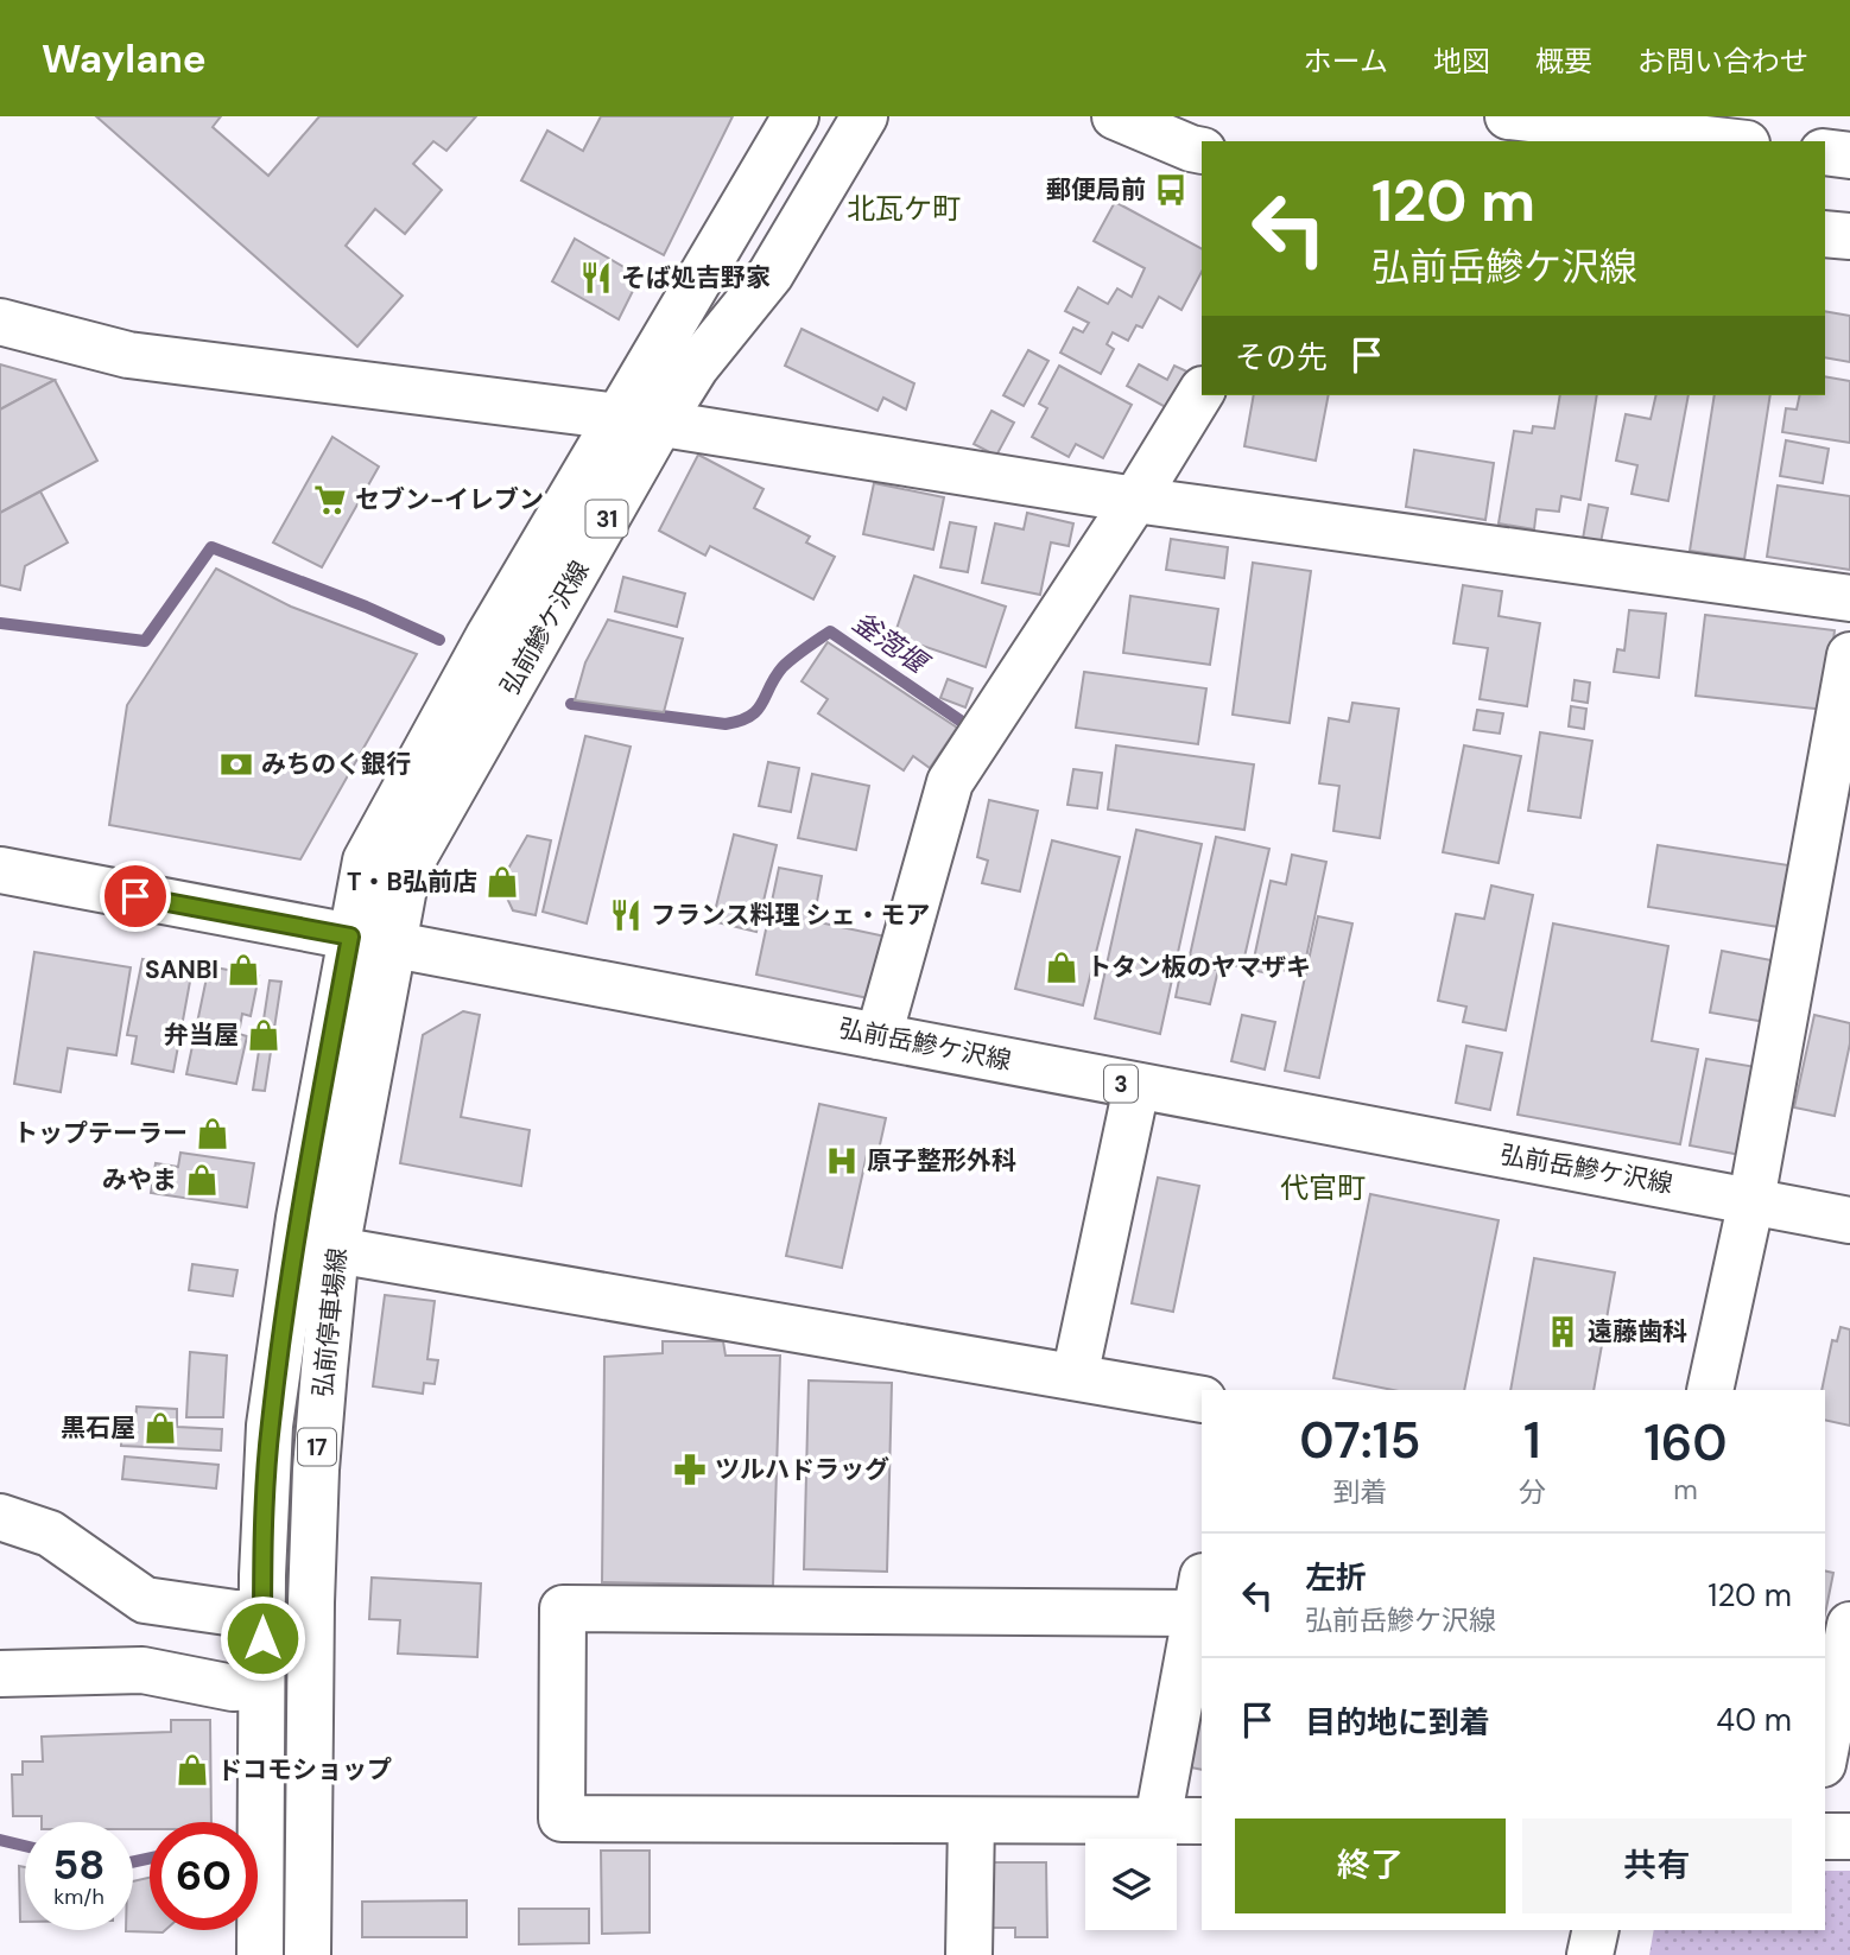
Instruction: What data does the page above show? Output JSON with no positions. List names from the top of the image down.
{
  "streets": {
    "street": [
      "31",
      "弘前鰺ケ沢線",
      "弘前岳鰺ケ沢線",
      "3",
      "弘前停車場線",
      "17"
    ]
  },
  "crossings": [
    ["弘前鰺ケ沢線", "弘前岳鰺ケ沢線"],
    ["弘前鰺ケ沢線", "弘前停車場線"],
    ["弘前岳鰺ケ沢線", "弘前停車場線"]
  ],
  "districts": ["北瓦ケ町", "代官町"],
  "water": ["釜萢堰"],
  "places": {
    "bus stop": ["郵便局前"],
    "restaurant": ["そば処吉野家", "フランス料理 シェ・モア"],
    "supermarket": ["セブン-イレブン"],
    "bank": ["みちのく銀行"],
    "shop": [
      "T・B弘前店",
      "トタン板のヤマザキ",
      "SANBI",
      "弁当屋",
      "トップテーラー",
      "みやま",
      "黒石屋",
      "ドコモショップ"
    ],
    "hospital": ["原子整形外科"],
    "building": ["遠藤歯科"],
    "pharmacy": ["ツルハドラッグ"]
  },
  "page": {
    "header": "Waylane",
    "nav": [
      "ホーム",
      "地図",
      "概要",
      "お問い合わせ"
    ],
    "turn": ["120 m", "弘前岳鰺ケ沢線"],
    "then": "その先",
    "eta": [
      "07:15",
      "到着",
      "1",
      "分",
      "160",
      "m"
    ],
    "list": [
      {
        "name": "左折",
        "note": "弘前岳鰺ケ沢線",
        "value": "120 m"
      },
      {
        "name": "目的地に到着",
        "value": "40 m"
      }
    ],
    "buttons": ["終了", "共有"],
    "speed": "58 km/h",
    "limit": "60"
  }
}
